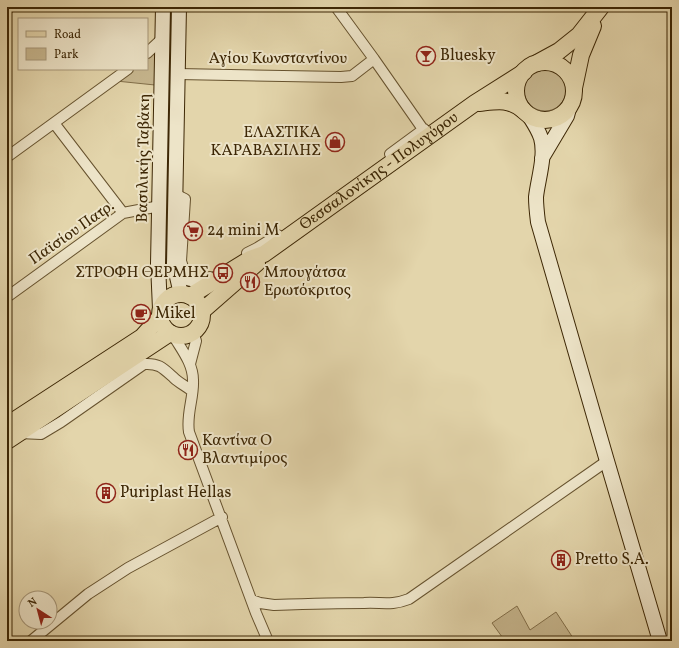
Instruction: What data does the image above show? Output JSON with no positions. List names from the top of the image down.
{
  "streets": {
    "main road": ["Θεσσαλονίκης - Πολυγύρου"],
    "street": ["Αγίου Κωνσταντίνου", "Βασιλικής Ταβάκη", "Παϊσίου Πατρ."]
  },
  "crossings": [
    ["Αγίου Κωνσταντίνου", "Βασιλικής Ταβάκη"],
    ["Βασιλικής Ταβάκη", "Θεσσαλονίκης - Πολυγύρου"],
    ["Βασιλικής Ταβάκη", "Παϊσίου Πατρ."]
  ],
  "places": {
    "bar": ["Bluesky"],
    "shop": ["ΕΛΑΣΤΙΚΑ ΚΑΡΑΒΑΣΙΛΗΣ"],
    "supermarket": ["24 mini M"],
    "bus stop": ["ΣΤΡΟΦΗ ΘΕΡΜΗΣ"],
    "restaurant": ["Μπουγάτσα Ερωτόκριτος", "Καντίνα Ο Βλαντιμίρος"],
    "cafe": ["Mikel"],
    "building": ["Puriplast Hellas", "Pretto S.A."]
  },
  "legend": ["Road", "Park"],
  "north": "top left"
}
